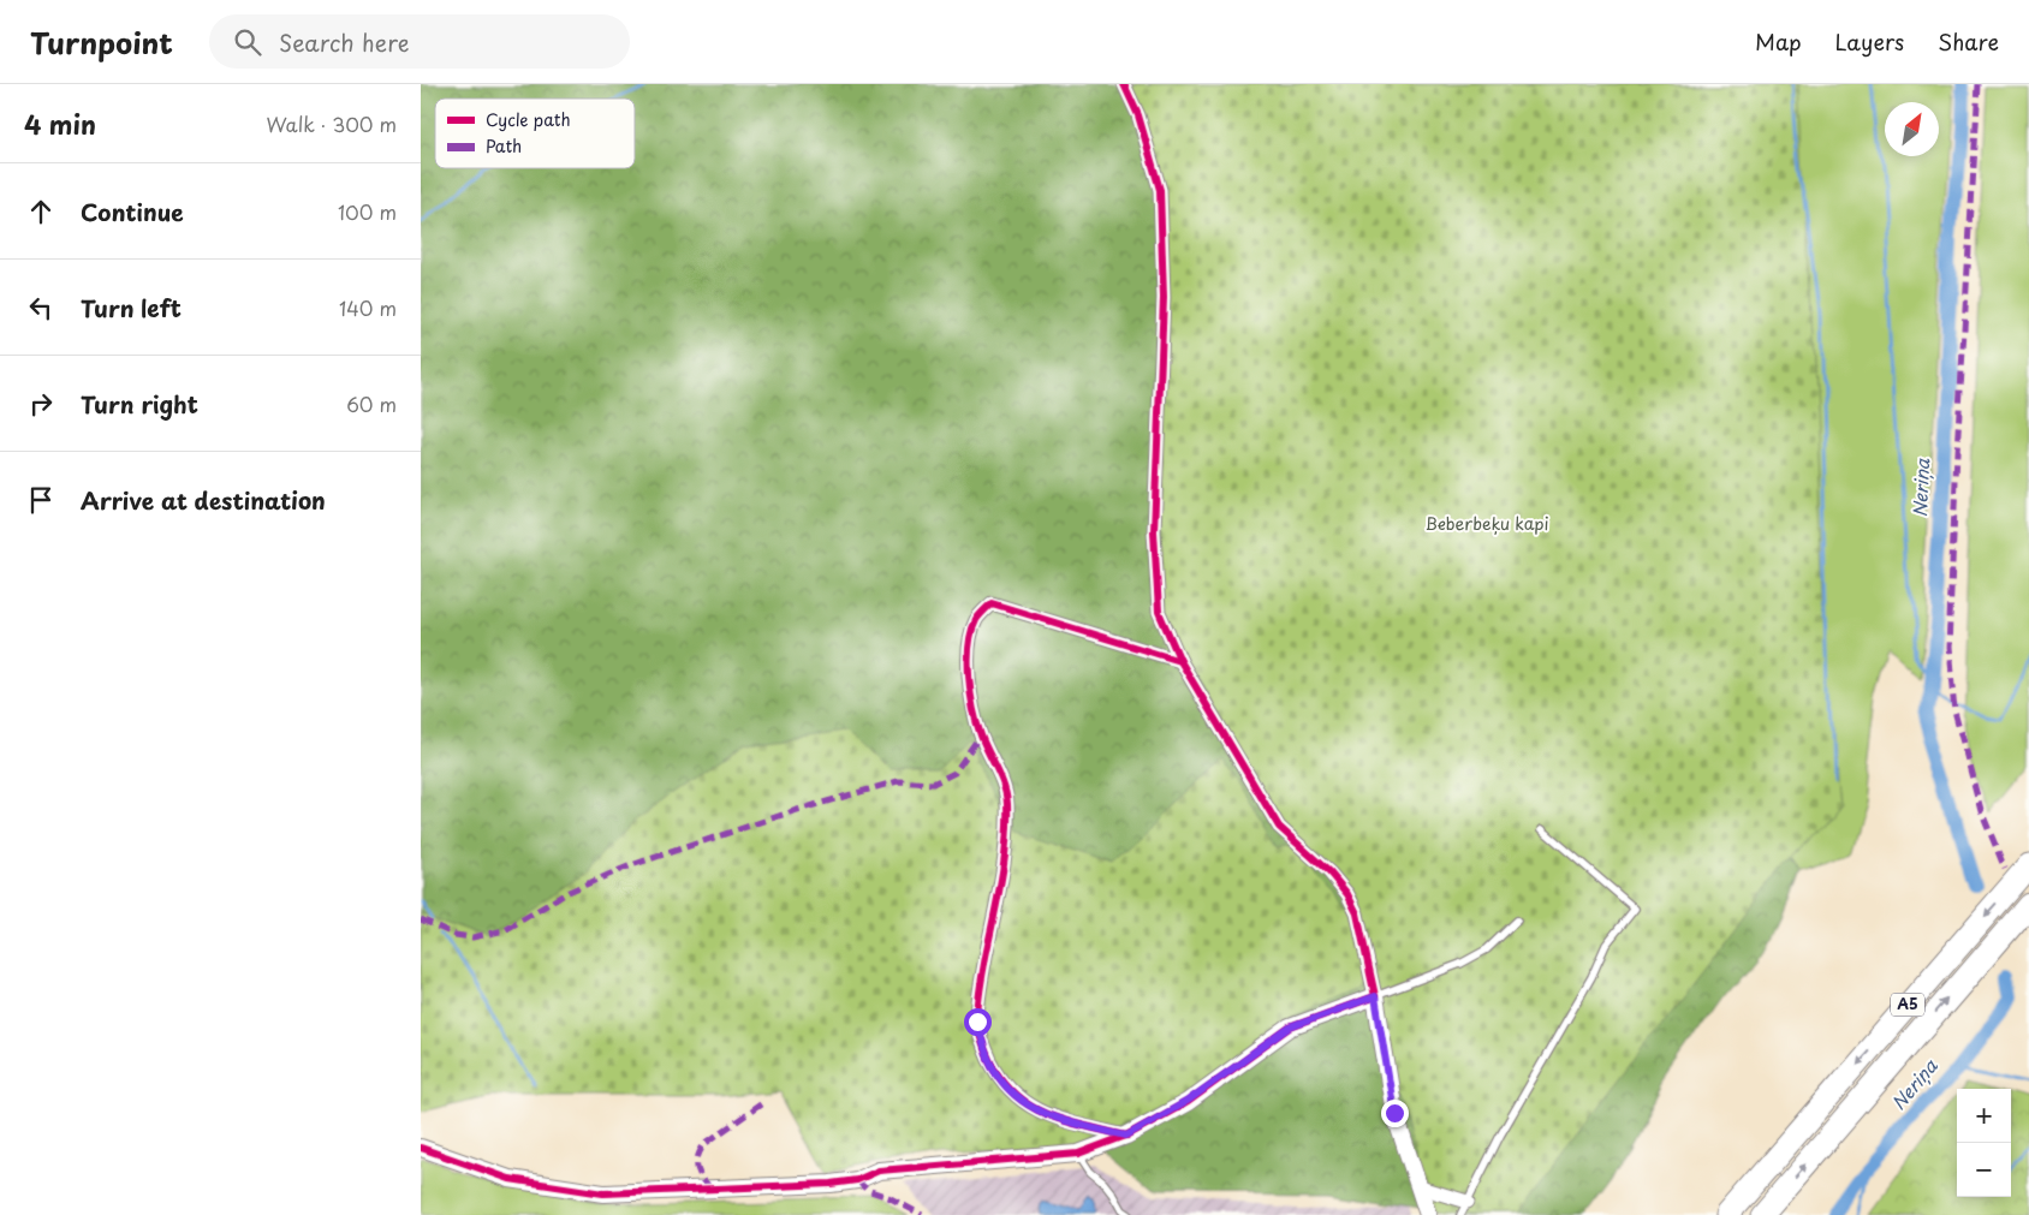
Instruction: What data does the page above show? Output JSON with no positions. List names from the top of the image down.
{
  "streets": {
    "highway": ["A5"]
  },
  "water": ["Neriņa"],
  "parks": ["Beberbeķu kapi"],
  "legend": ["Cycle path", "Path"],
  "north": "top right",
  "page": {
    "header": "Turnpoint",
    "search": "Search here",
    "nav": ["Map", "Layers", "Share"],
    "heading": ["4 min", "Walk · 300 m"],
    "list": [
      ["Continue", "100 m"],
      ["Turn left", "140 m"],
      ["Turn right", "60 m"],
      "Arrive at destination"
    ],
    "map_buttons": ["+", "−"]
  }
}
